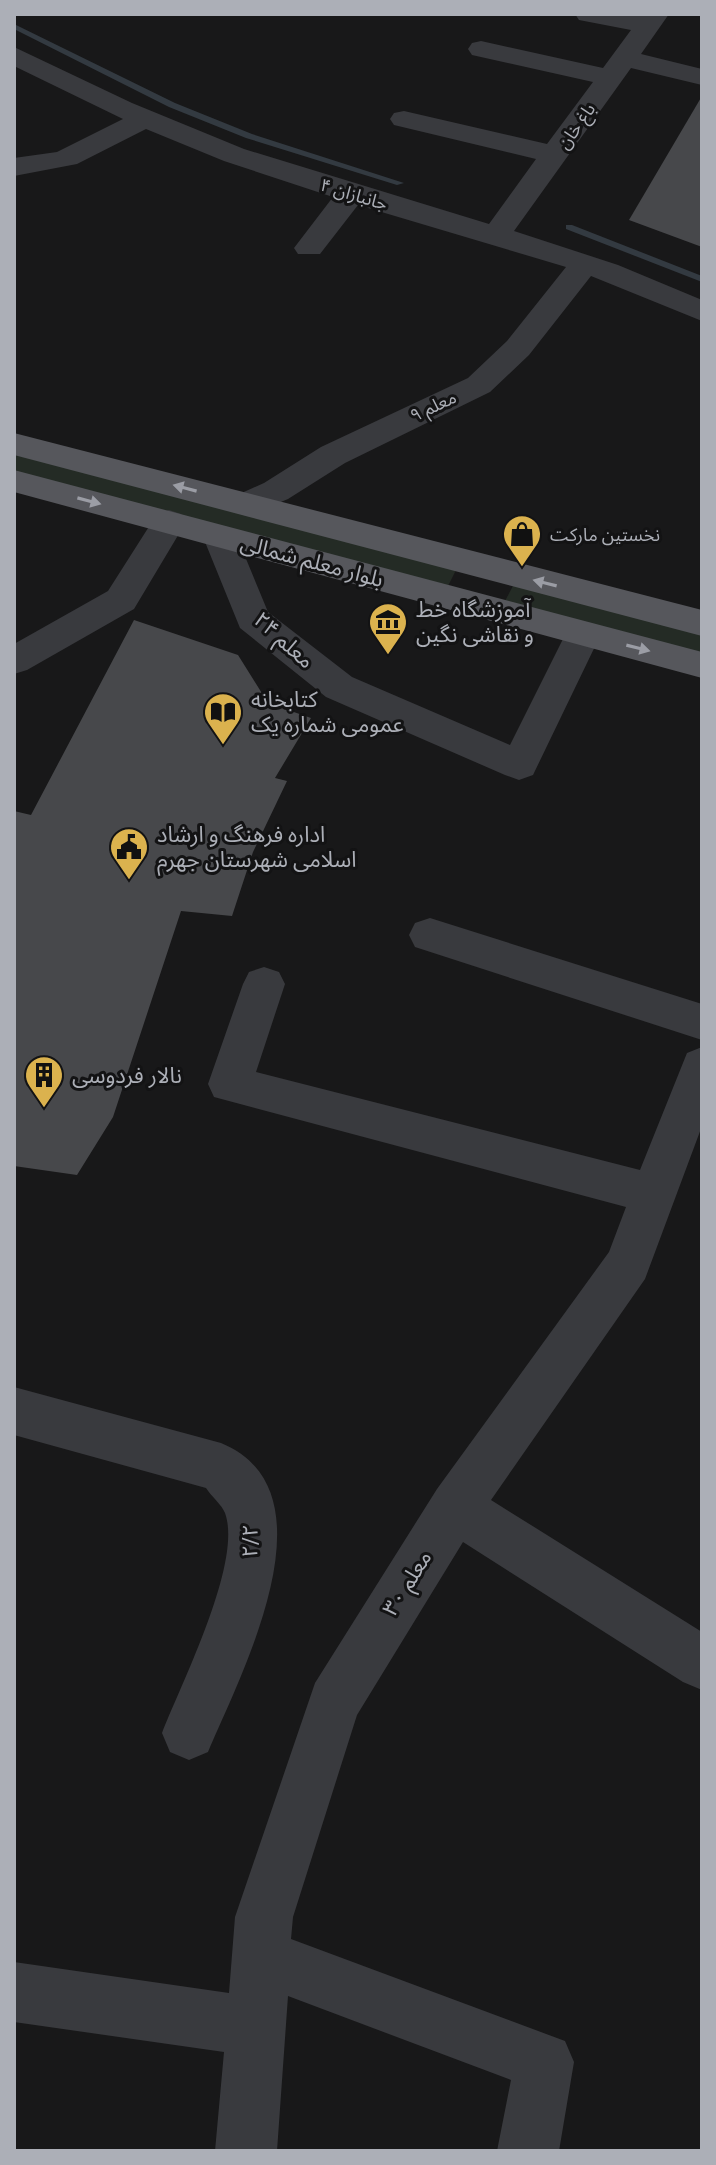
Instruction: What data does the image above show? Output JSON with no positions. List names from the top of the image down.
{
  "streets": {
    "main road": ["بلوار معلم شمالی"],
    "street": [
      "باغ خان",
      "جانبازان ۴",
      "معلم ۹",
      "معلم ۲۴",
      "۲/۲",
      "معلم ۳۰"
    ]
  },
  "crossings": [
    ["باغ خان", "جانبازان ۴"],
    ["جانبازان ۴", "معلم ۹"],
    ["معلم ۹", "بلوار معلم شمالی"],
    ["بلوار معلم شمالی", "معلم ۲۴"]
  ],
  "places": {
    "shop": ["نخستین مارکت"],
    "museum": ["آموزشگاه خط و نقاشی نگین"],
    "library": ["کتابخانه عمومی شماره یک"],
    "public building": ["اداره فرهنگ و ارشاد اسلامی شهرستان جهرم"],
    "building": ["نالار فردوسی"]
  }
}
